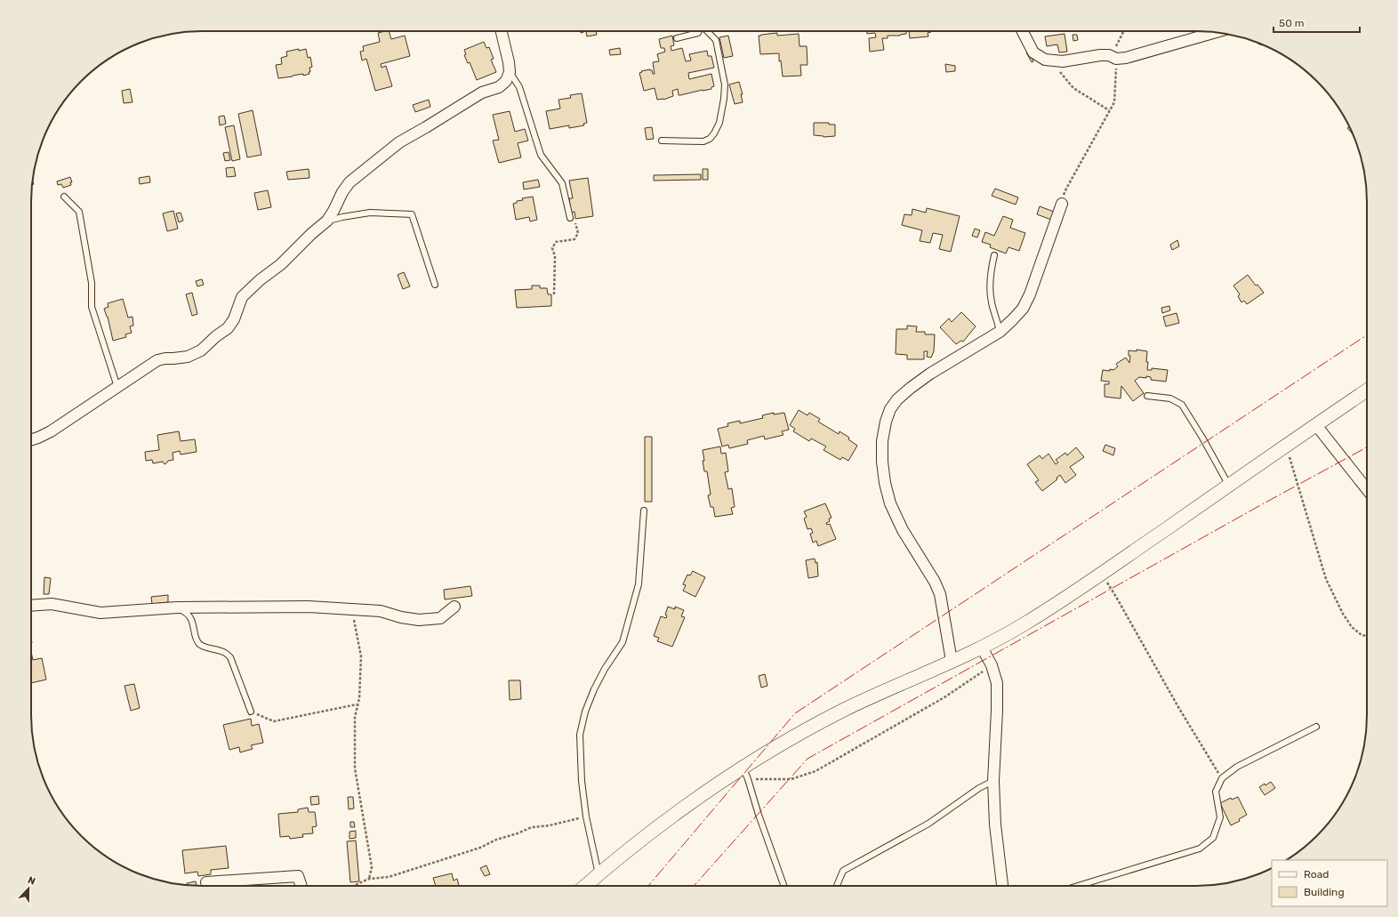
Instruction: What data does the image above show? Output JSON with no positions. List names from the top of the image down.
{
  "legend": ["Road", "Building"],
  "scale_bar": "50 m",
  "north": "top"
}
